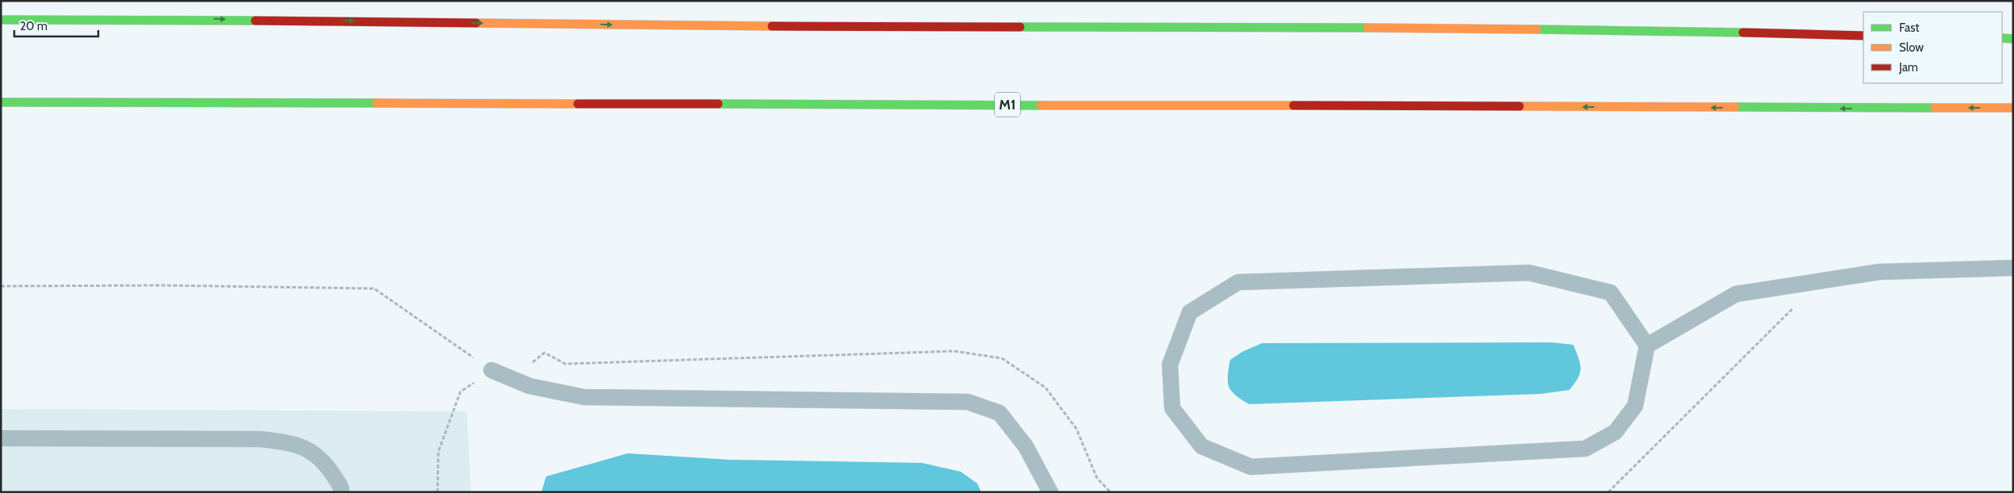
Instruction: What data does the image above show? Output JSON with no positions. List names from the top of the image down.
{
  "streets": {
    "highway": ["M1"]
  },
  "legend": ["Fast", "Slow", "Jam"],
  "scale_bar": "20 m"
}
